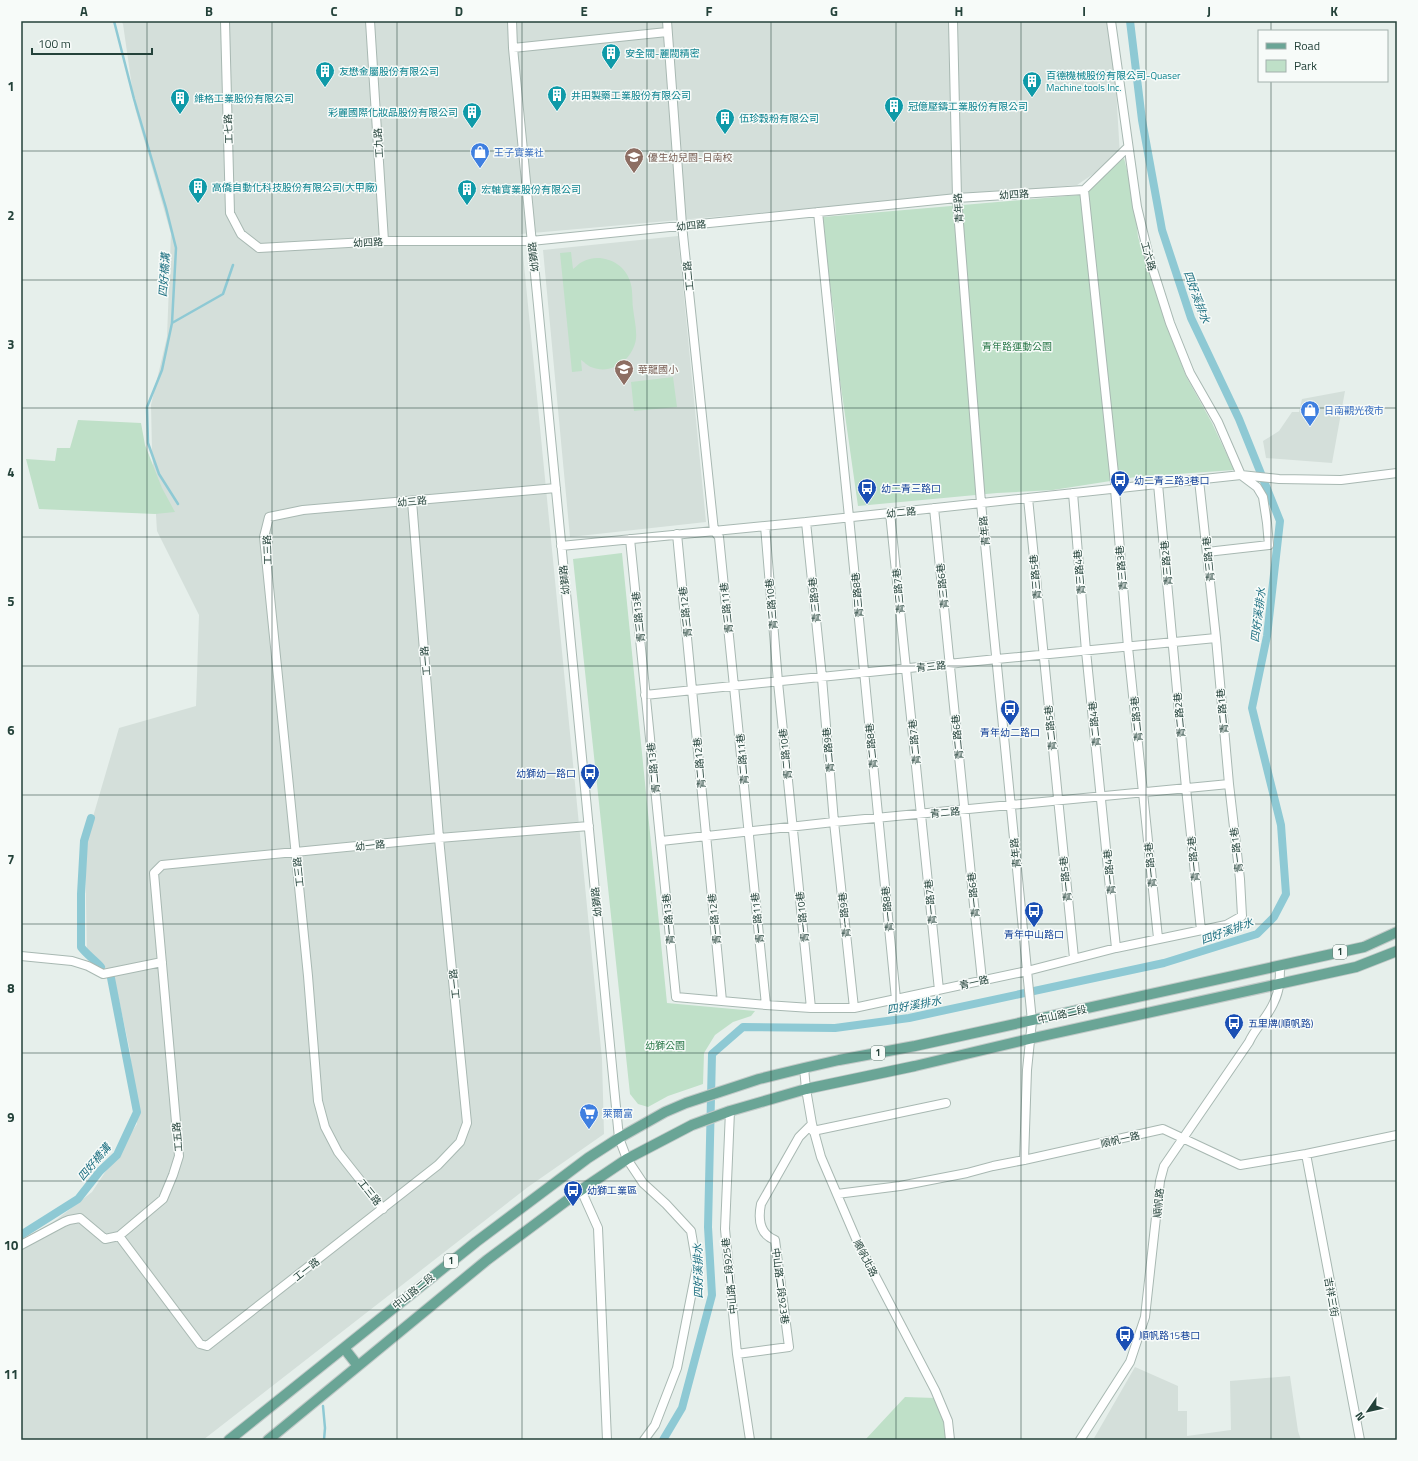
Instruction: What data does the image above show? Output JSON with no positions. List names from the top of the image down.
{
  "streets": {
    "main road": ["1", "中山路二段"],
    "street": [
      "工七路",
      "工九路",
      "幼四路",
      "青年路",
      "工六路",
      "幼獅路",
      "工二路",
      "幼三路",
      "幼二路",
      "工三路",
      "青三路1巷",
      "青三路2巷",
      "青三路3巷",
      "青三路4巷",
      "青三路5巷",
      "青三路6巷",
      "青三路7巷",
      "青三路8巷",
      "青三路9巷",
      "青三路10巷",
      "青三路11巷",
      "青三路12巷",
      "青三路13巷",
      "工一路",
      "青三路",
      "青二路1巷",
      "青二路2巷",
      "青二路3巷",
      "青二路4巷",
      "青二路5巷",
      "青二路6巷",
      "青二路7巷",
      "青二路8巷",
      "青二路9巷",
      "青二路10巷",
      "青二路11巷",
      "青二路12巷",
      "青二路13巷",
      "青二路",
      "幼一路",
      "青一路1巷",
      "青一路2巷",
      "青一路3巷",
      "青一路4巷",
      "青一路5巷",
      "青一路6巷",
      "青一路7巷",
      "青一路8巷",
      "青一路9巷",
      "青一路10巷",
      "青一路11巷",
      "青一路13巷",
      "青一路12巷",
      "青一路",
      "工五路",
      "順帆一路",
      "順帆路",
      "順帆北路",
      "中山路二段925巷",
      "中山路二段923巷",
      "吉祥三街"
    ]
  },
  "crossings": [
    ["工七路", "幼四路"],
    ["工九路", "幼四路"],
    ["幼四路", "青年路"],
    ["幼四路", "幼獅路"],
    ["幼四路", "工二路"],
    ["幼四路", "青三路3巷"],
    ["幼四路", "青三路8巷"],
    ["青年路", "幼二路"],
    ["青年路", "青三路"],
    ["青年路", "青二路"],
    ["青年路", "青一路"],
    ["青年路", "中山路二段"],
    ["青年路", "順帆一路"],
    ["工六路", "幼二路"],
    ["幼獅路", "幼三路"],
    ["幼獅路", "幼二路"],
    ["幼獅路", "幼一路"],
    ["幼獅路", "1"],
    ["幼獅路", "中山路二段"],
    ["工二路", "幼二路"],
    ["工二路", "青三路11巷"],
    ["幼三路", "工三路"],
    ["幼三路", "工一路"],
    ["幼二路", "青三路1巷"],
    ["幼二路", "青三路2巷"],
    ["幼二路", "青三路3巷"],
    ["幼二路", "青三路4巷"],
    ["幼二路", "青三路5巷"],
    ["幼二路", "青三路6巷"],
    ["幼二路", "青三路7巷"],
    ["幼二路", "青三路8巷"],
    ["幼二路", "青三路9巷"],
    ["幼二路", "青三路10巷"],
    ["幼二路", "青三路11巷"],
    ["幼二路", "青三路12巷"],
    ["幼二路", "青三路13巷"],
    ["工三路", "工一路"],
    ["工三路", "幼一路"],
    ["青三路1巷", "青三路"],
    ["青三路1巷", "青二路1巷"],
    ["青三路2巷", "青三路"],
    ["青三路2巷", "青二路2巷"],
    ["青三路3巷", "青三路"],
    ["青三路3巷", "青二路3巷"],
    ["青三路4巷", "青三路"],
    ["青三路4巷", "青二路4巷"],
    ["青三路5巷", "青三路"],
    ["青三路5巷", "青二路5巷"],
    ["青三路6巷", "青三路"],
    ["青三路6巷", "青二路6巷"],
    ["青三路7巷", "青三路"],
    ["青三路7巷", "青二路7巷"],
    ["青三路8巷", "青三路"],
    ["青三路8巷", "青二路8巷"],
    ["青三路9巷", "青三路"],
    ["青三路9巷", "青二路9巷"],
    ["青三路10巷", "青三路"],
    ["青三路10巷", "青二路10巷"],
    ["青三路11巷", "青三路"],
    ["青三路11巷", "青二路11巷"],
    ["青三路12巷", "青三路"],
    ["青三路12巷", "青二路12巷"],
    ["青三路13巷", "青三路"],
    ["青三路13巷", "青二路13巷"],
    ["工一路", "幼一路"],
    ["工一路", "工五路"],
    ["青三路", "青二路1巷"],
    ["青三路", "青二路2巷"],
    ["青三路", "青二路3巷"],
    ["青三路", "青二路4巷"],
    ["青三路", "青二路5巷"],
    ["青三路", "青二路6巷"],
    ["青三路", "青二路7巷"],
    ["青三路", "青二路8巷"],
    ["青三路", "青二路9巷"],
    ["青三路", "青二路10巷"],
    ["青三路", "青二路11巷"],
    ["青三路", "青二路12巷"],
    ["青三路", "青二路13巷"],
    ["青二路1巷", "青二路"],
    ["青二路1巷", "青一路1巷"],
    ["青二路2巷", "青二路"],
    ["青二路2巷", "青一路2巷"],
    ["青二路3巷", "青二路"],
    ["青二路3巷", "青一路3巷"],
    ["青二路4巷", "青二路"],
    ["青二路4巷", "青一路4巷"],
    ["青二路5巷", "青二路"],
    ["青二路5巷", "青一路5巷"],
    ["青二路6巷", "青二路"],
    ["青二路6巷", "青一路6巷"],
    ["青二路7巷", "青二路"],
    ["青二路7巷", "青一路7巷"],
    ["青二路8巷", "青二路"],
    ["青二路8巷", "青一路8巷"],
    ["青二路9巷", "青二路"],
    ["青二路9巷", "青一路9巷"],
    ["青二路10巷", "青二路"],
    ["青二路10巷", "青一路10巷"],
    ["青二路11巷", "青二路"],
    ["青二路11巷", "青一路11巷"],
    ["青二路12巷", "青二路"],
    ["青二路12巷", "青一路12巷"],
    ["青二路13巷", "青二路"],
    ["青二路13巷", "青一路13巷"],
    ["青二路", "青一路1巷"],
    ["青二路", "青一路2巷"],
    ["青二路", "青一路3巷"],
    ["青二路", "青一路4巷"],
    ["青二路", "青一路5巷"],
    ["青二路", "青一路6巷"],
    ["青二路", "青一路7巷"],
    ["青二路", "青一路8巷"],
    ["青二路", "青一路9巷"],
    ["青二路", "青一路10巷"],
    ["青二路", "青一路11巷"],
    ["青二路", "青一路13巷"],
    ["青二路", "青一路12巷"],
    ["幼一路", "工五路"],
    ["青一路1巷", "青一路"],
    ["青一路2巷", "青一路"],
    ["青一路3巷", "青一路"],
    ["青一路4巷", "青一路"],
    ["青一路5巷", "青一路"],
    ["青一路6巷", "青一路"],
    ["青一路7巷", "青一路"],
    ["青一路8巷", "青一路"],
    ["青一路9巷", "青一路"],
    ["青一路10巷", "青一路"],
    ["青一路11巷", "青一路"],
    ["青一路13巷", "青一路"],
    ["青一路12巷", "青一路"],
    ["1", "中山路二段"],
    ["1", "中山路二段925巷"],
    ["中山路二段", "順帆路"],
    ["中山路二段", "順帆北路"],
    ["中山路二段", "中山路二段925巷"],
    ["順帆一路", "順帆路"],
    ["順帆一路", "順帆北路"],
    ["順帆一路", "吉祥三街"],
    ["順帆北路", "中山路二段923巷"],
    ["中山路二段925巷", "中山路二段923巷"]
  ],
  "water": ["四好橋溝", "四好溪排水"],
  "parks": ["青年路運動公園", "幼獅公園"],
  "places": {
    "building": [
      "安全閥-麗閥精密",
      "友懋金屬股份有限公司",
      "百德機械股份有限公司-Quaser Machine tools Inc.",
      "井田製藥工業股份有限公司",
      "維格工業股份有限公司",
      "冠億壓鑄工業股份有限公司",
      "彩麗國際化妝品股份有限公司",
      "伍珍穀粉有限公司",
      "高僑自動化科技股份有限公司(大甲廠)",
      "宏軸實業股份有限公司"
    ],
    "shop": ["王子實業社", "日南觀光夜市"],
    "school or university": ["優生幼兒園-日南校", "華龍國小"],
    "bus stop": [
      "幼二青三路3巷口",
      "幼二青三路口",
      "青年幼二路口",
      "幼獅幼一路口",
      "青年中山路口",
      "五里牌(順帆路)",
      "幼獅工業區",
      "順帆路15巷口"
    ],
    "supermarket": ["萊爾富"]
  },
  "legend": ["Road", "Park"],
  "scale_bar": "100 m",
  "north": "bottom left",
  "grid": {
    "columns": [
      "A",
      "B",
      "C",
      "D",
      "E",
      "F",
      "G",
      "H",
      "I",
      "J",
      "K"
    ],
    "rows": [
      "1",
      "2",
      "3",
      "4",
      "5",
      "6",
      "7",
      "8",
      "9",
      "10",
      "11"
    ]
  }
}
